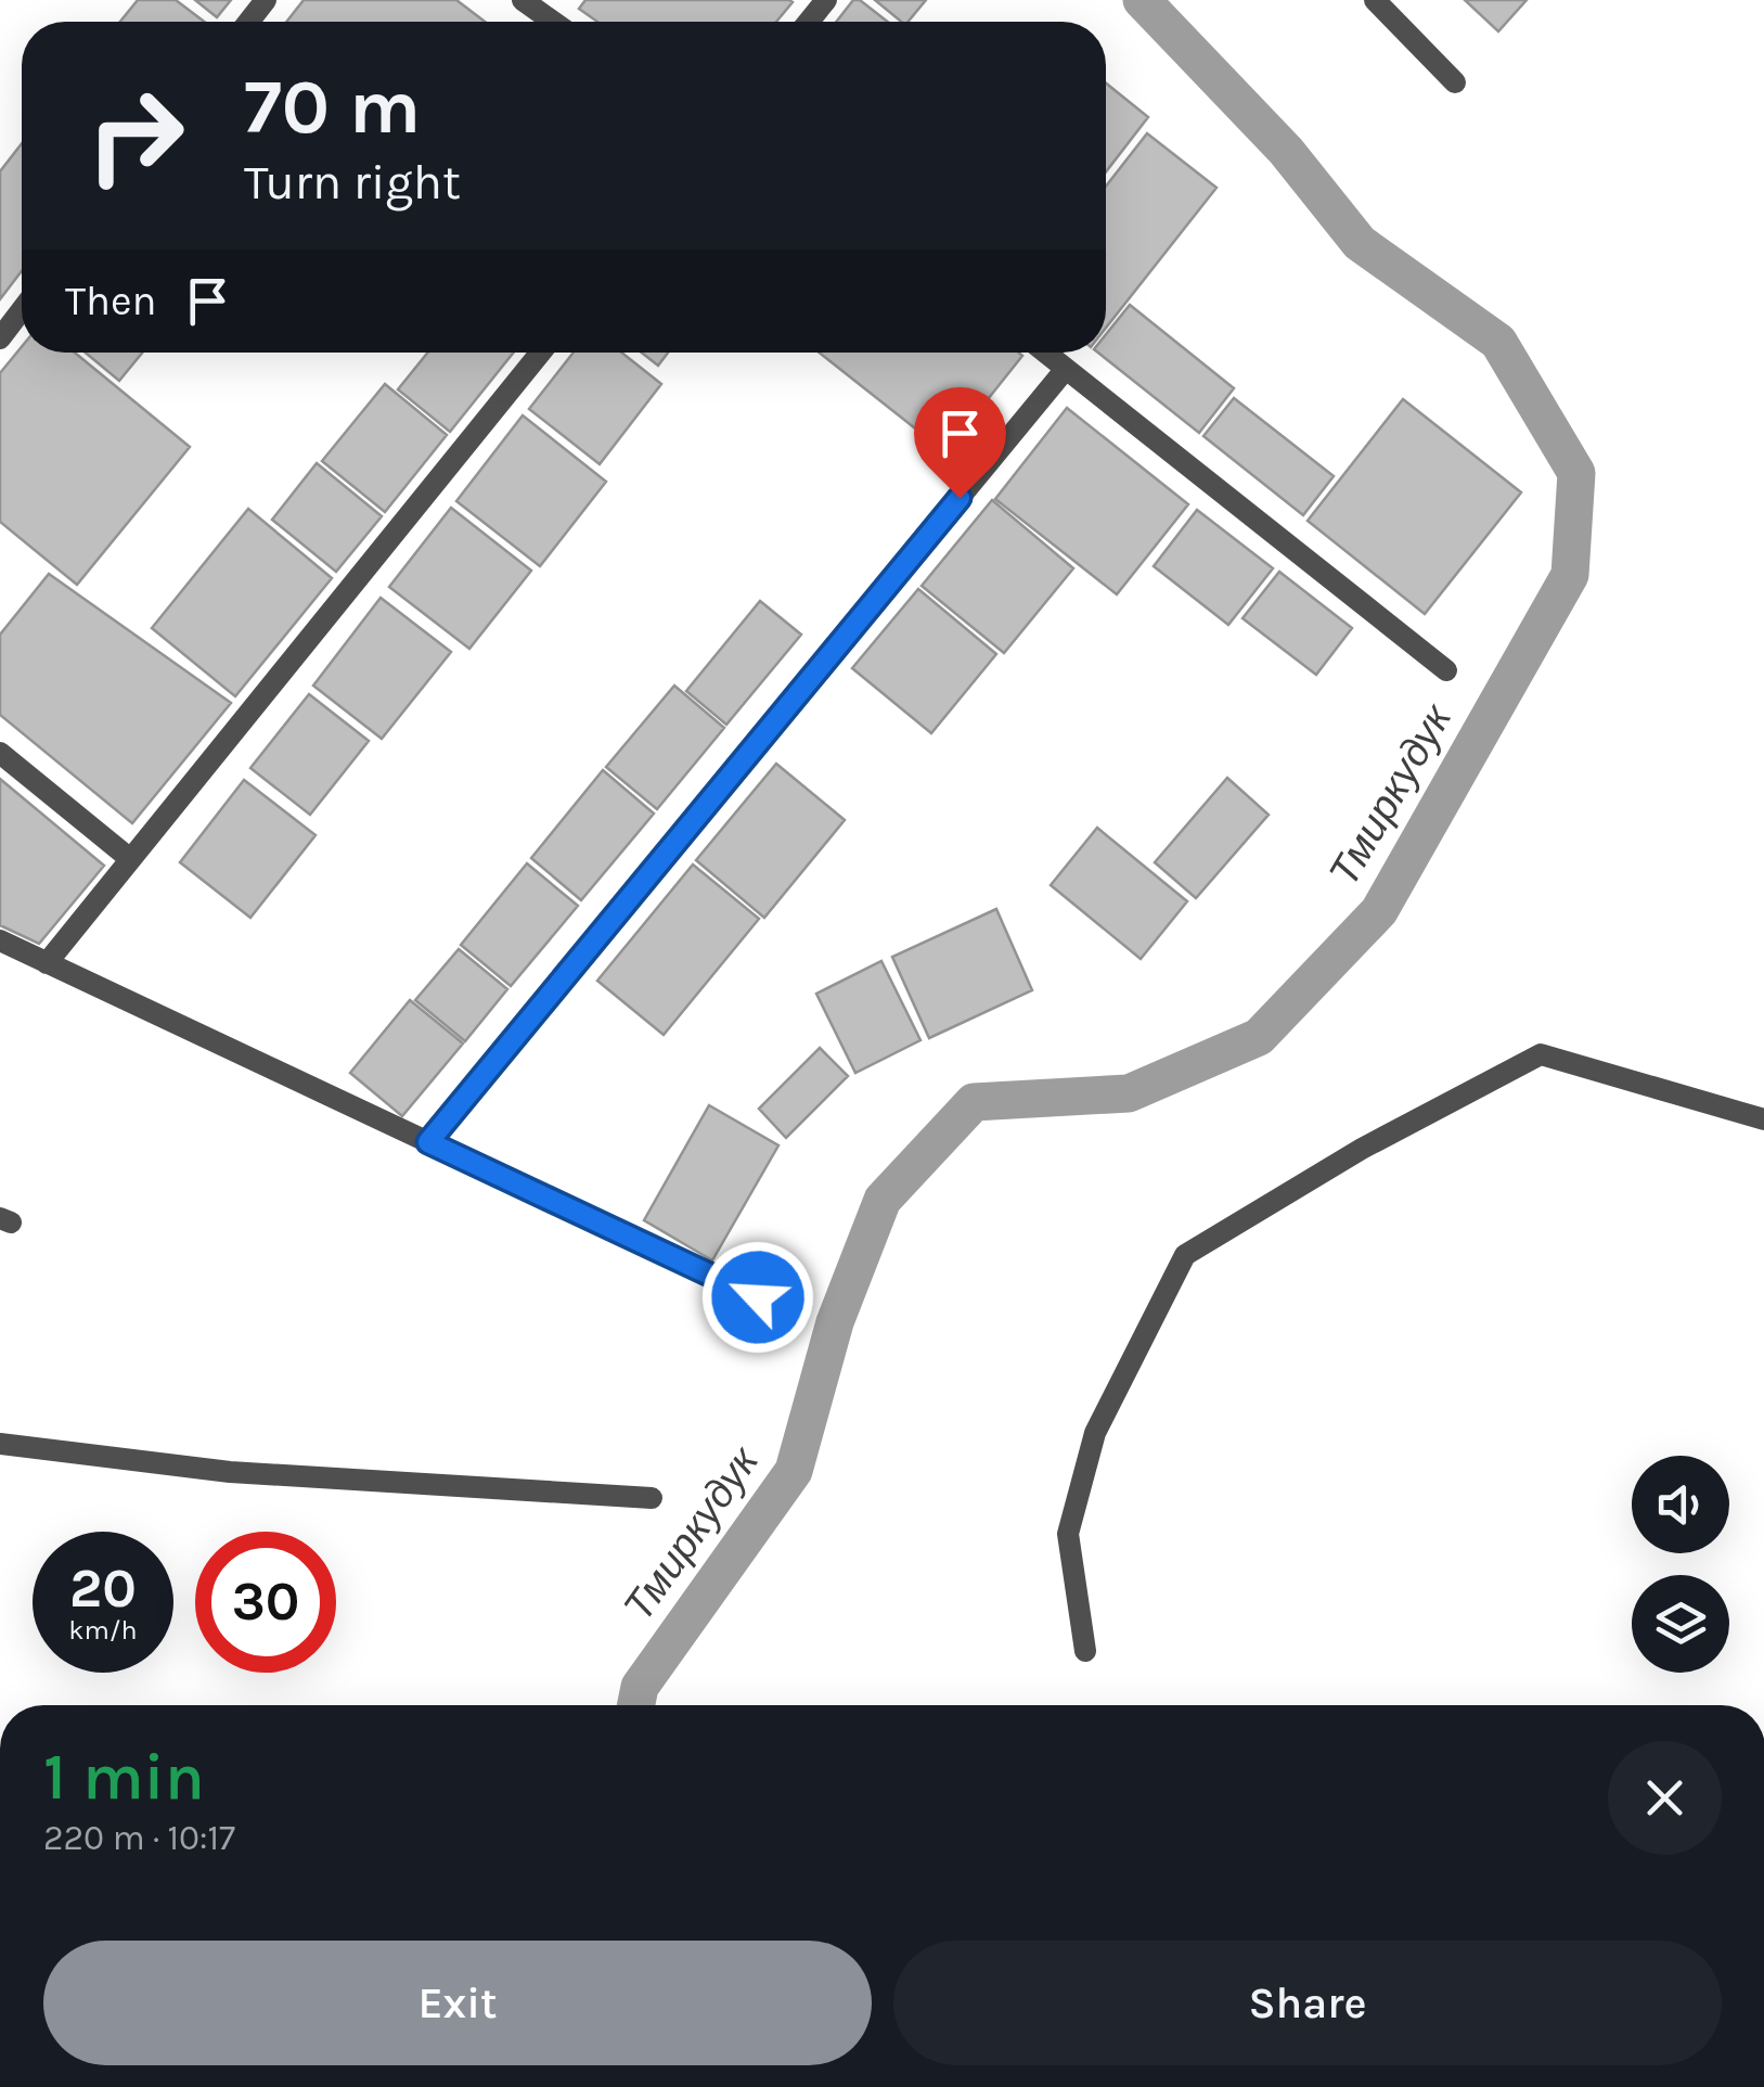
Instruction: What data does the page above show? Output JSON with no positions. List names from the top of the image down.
{
  "water": ["Тмиркудук"],
  "page": {
    "turn": ["70 m", "Turn right"],
    "then": "Then",
    "speed": "20 km/h",
    "limit": "30",
    "heading": ["1 min", "220 m · 10:17"],
    "buttons": ["Exit", "Share"]
  }
}
